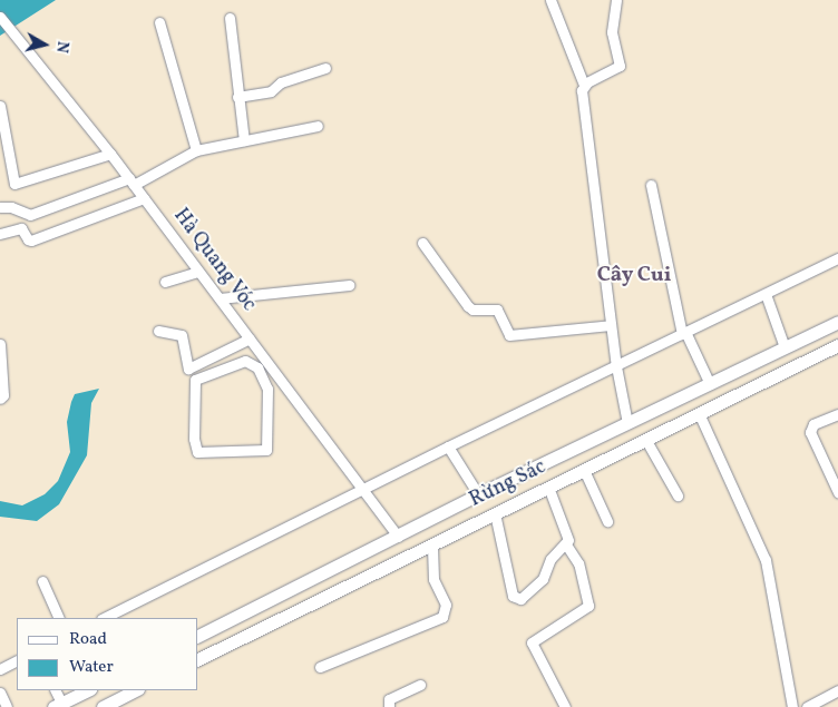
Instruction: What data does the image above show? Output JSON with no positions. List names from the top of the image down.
{
  "streets": {
    "main road": ["Rừng Sác"],
    "street": ["Hà Quang Vóc"]
  },
  "crossings": [
    ["Hà Quang Vóc", "Rừng Sác"]
  ],
  "districts": ["Cây Cui"],
  "legend": ["Road", "Water"],
  "north": "right"
}
